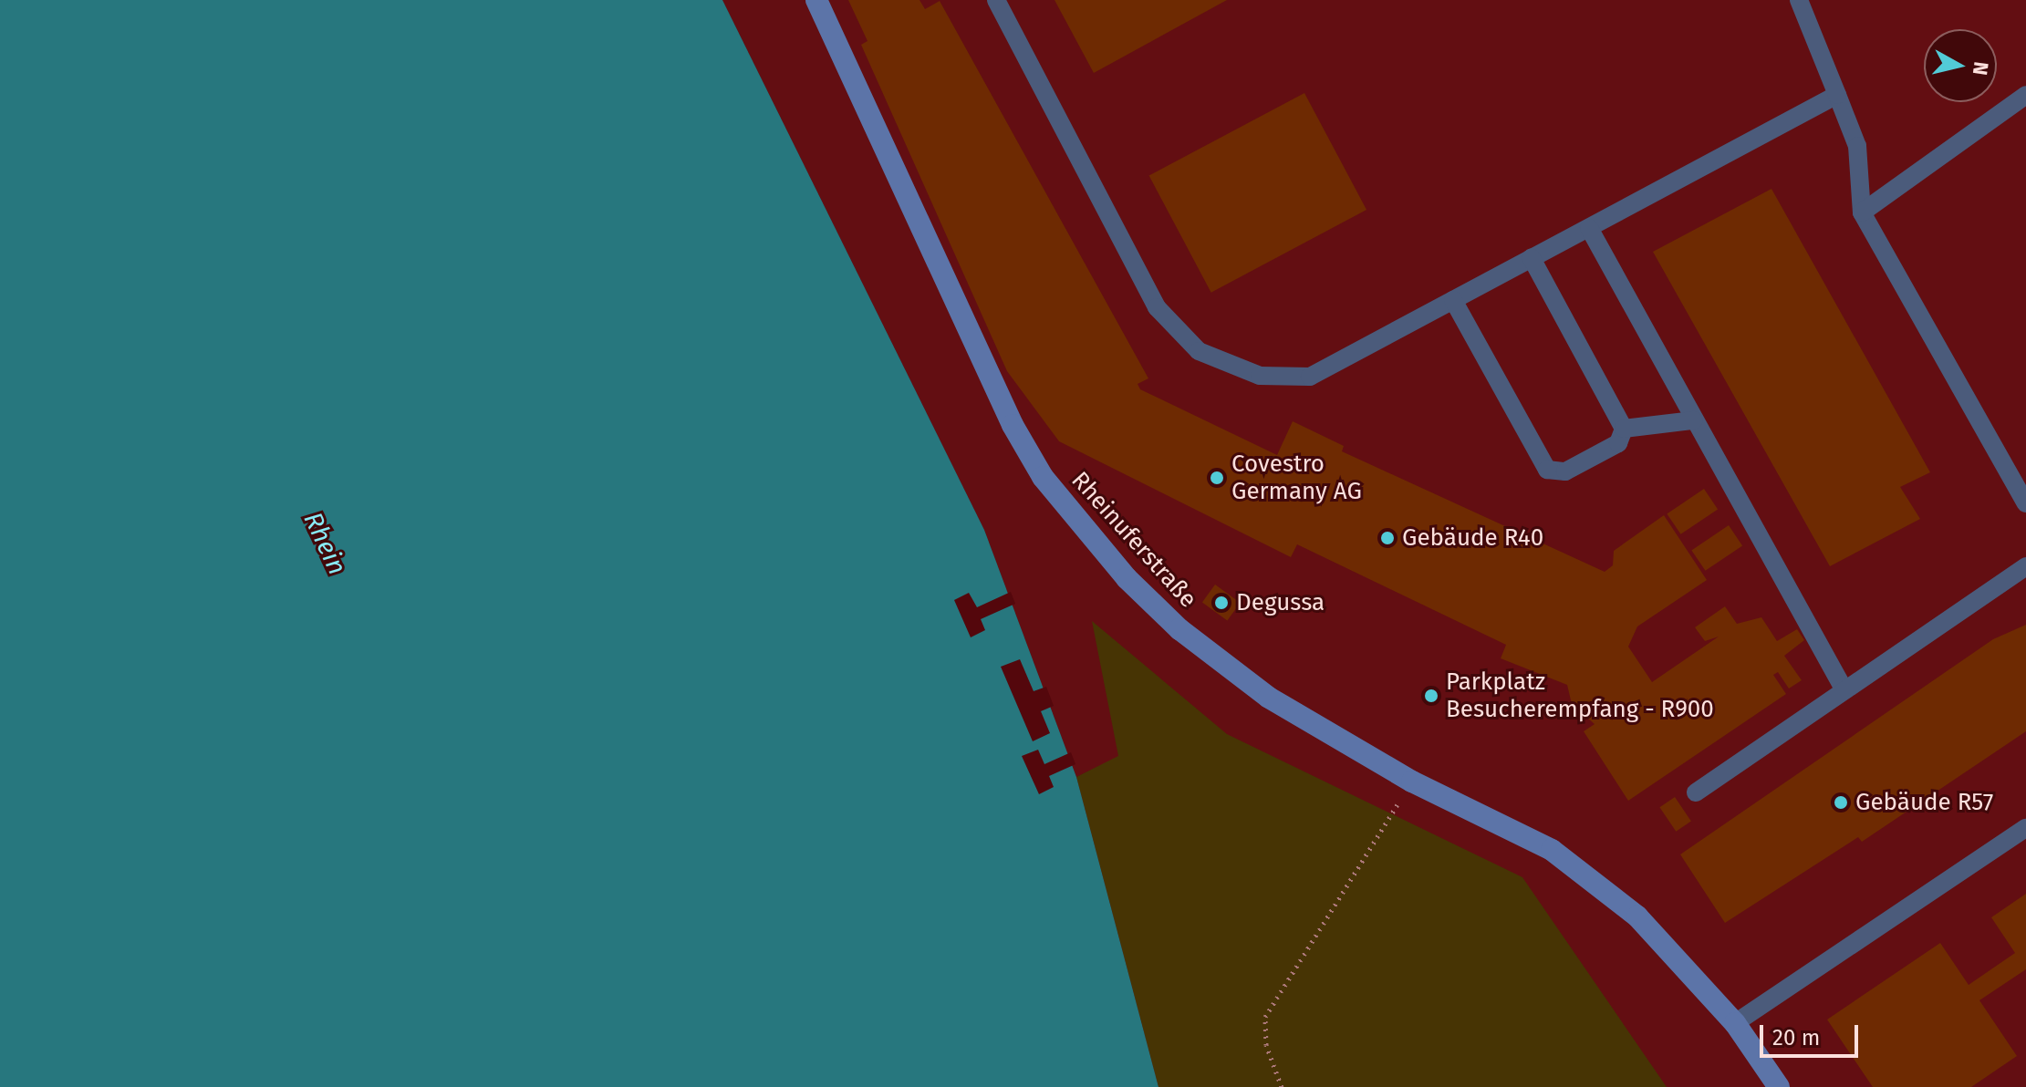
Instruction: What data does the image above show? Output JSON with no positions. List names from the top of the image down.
{
  "streets": {
    "street": ["Rheinuferstraße"]
  },
  "water": ["Rhein"],
  "places": [
    "Covestro Germany AG",
    "Gebäude R40",
    "Degussa",
    "Parkplatz Besucherempfang - R900",
    "Gebäude R57"
  ],
  "scale_bar": "20 m",
  "north": "right"
}
